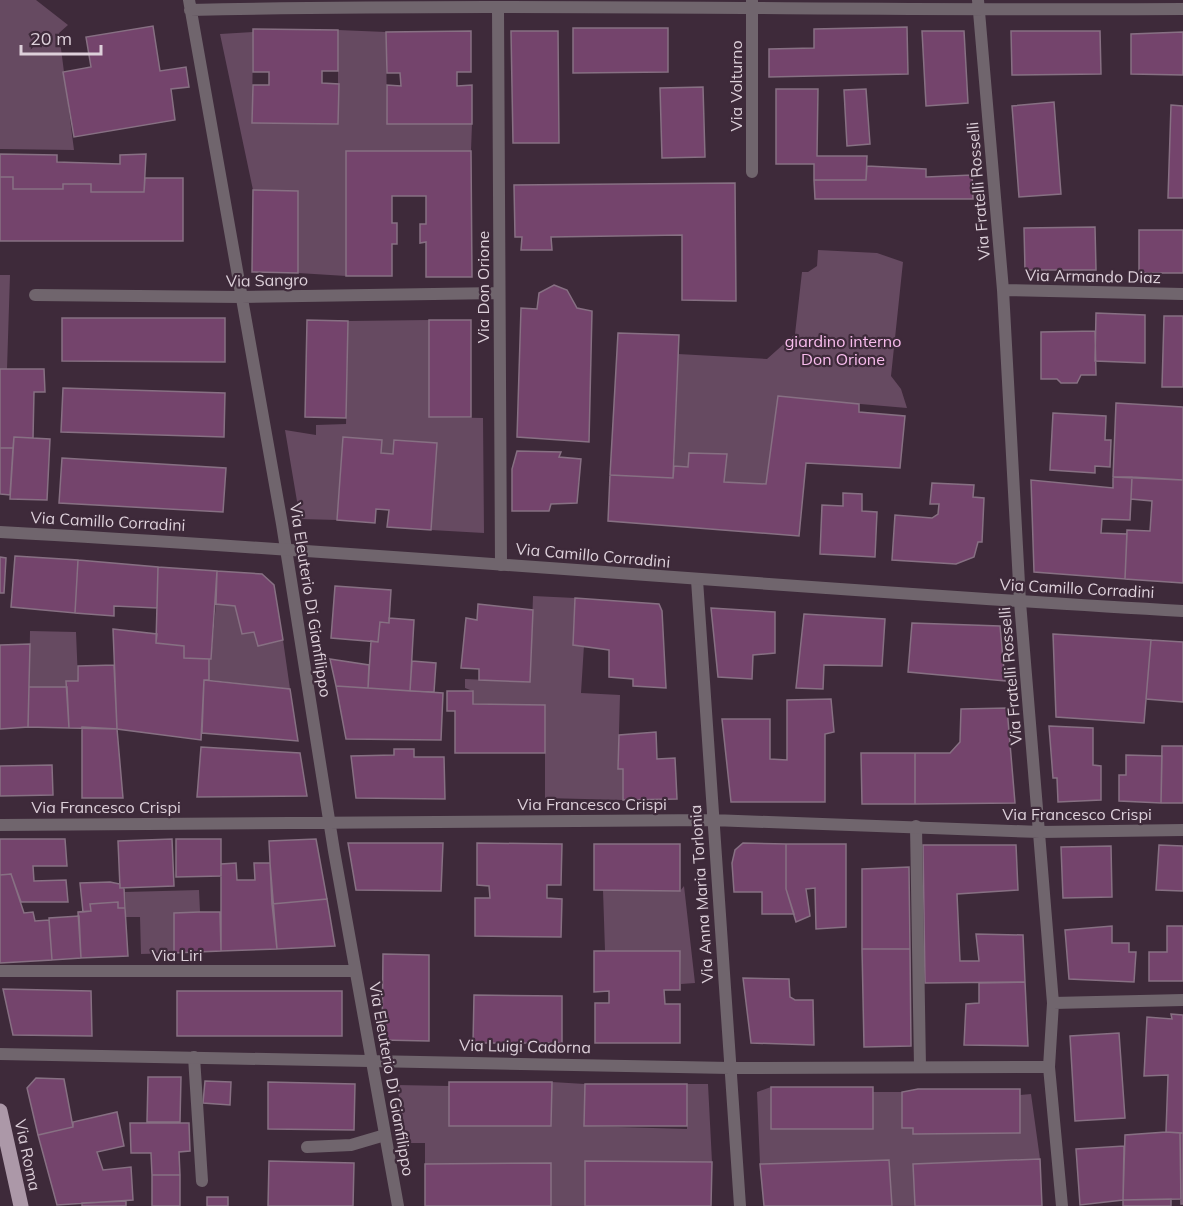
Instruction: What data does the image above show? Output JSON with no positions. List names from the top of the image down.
{
  "streets": {
    "main road": ["Via Roma"],
    "street": [
      "Via Volturno",
      "Via Fratelli Rosselli",
      "Via Armando Diaz",
      "Via Sangro",
      "Via Don Orione",
      "Via Camillo Corradini",
      "Via Eleuterio Di Gianfilippo",
      "Via Francesco Crispi",
      "Via Anna Maria Torlonia",
      "Via Liri",
      "Via Luigi Cadorna"
    ]
  },
  "crossings": [
    ["Via Fratelli Rosselli", "Via Armando Diaz"],
    ["Via Fratelli Rosselli", "Via Camillo Corradini"],
    ["Via Fratelli Rosselli", "Via Francesco Crispi"],
    ["Via Fratelli Rosselli", "Via Luigi Cadorna"],
    ["Via Sangro", "Via Don Orione"],
    ["Via Sangro", "Via Eleuterio Di Gianfilippo"],
    ["Via Don Orione", "Via Camillo Corradini"],
    ["Via Camillo Corradini", "Via Eleuterio Di Gianfilippo"],
    ["Via Camillo Corradini", "Via Anna Maria Torlonia"],
    ["Via Eleuterio Di Gianfilippo", "Via Francesco Crispi"],
    ["Via Eleuterio Di Gianfilippo", "Via Liri"],
    ["Via Eleuterio Di Gianfilippo", "Via Luigi Cadorna"],
    ["Via Francesco Crispi", "Via Anna Maria Torlonia"],
    ["Via Anna Maria Torlonia", "Via Luigi Cadorna"]
  ],
  "parks": ["giardino interno Don Orione"],
  "scale_bar": "20 m"
}
